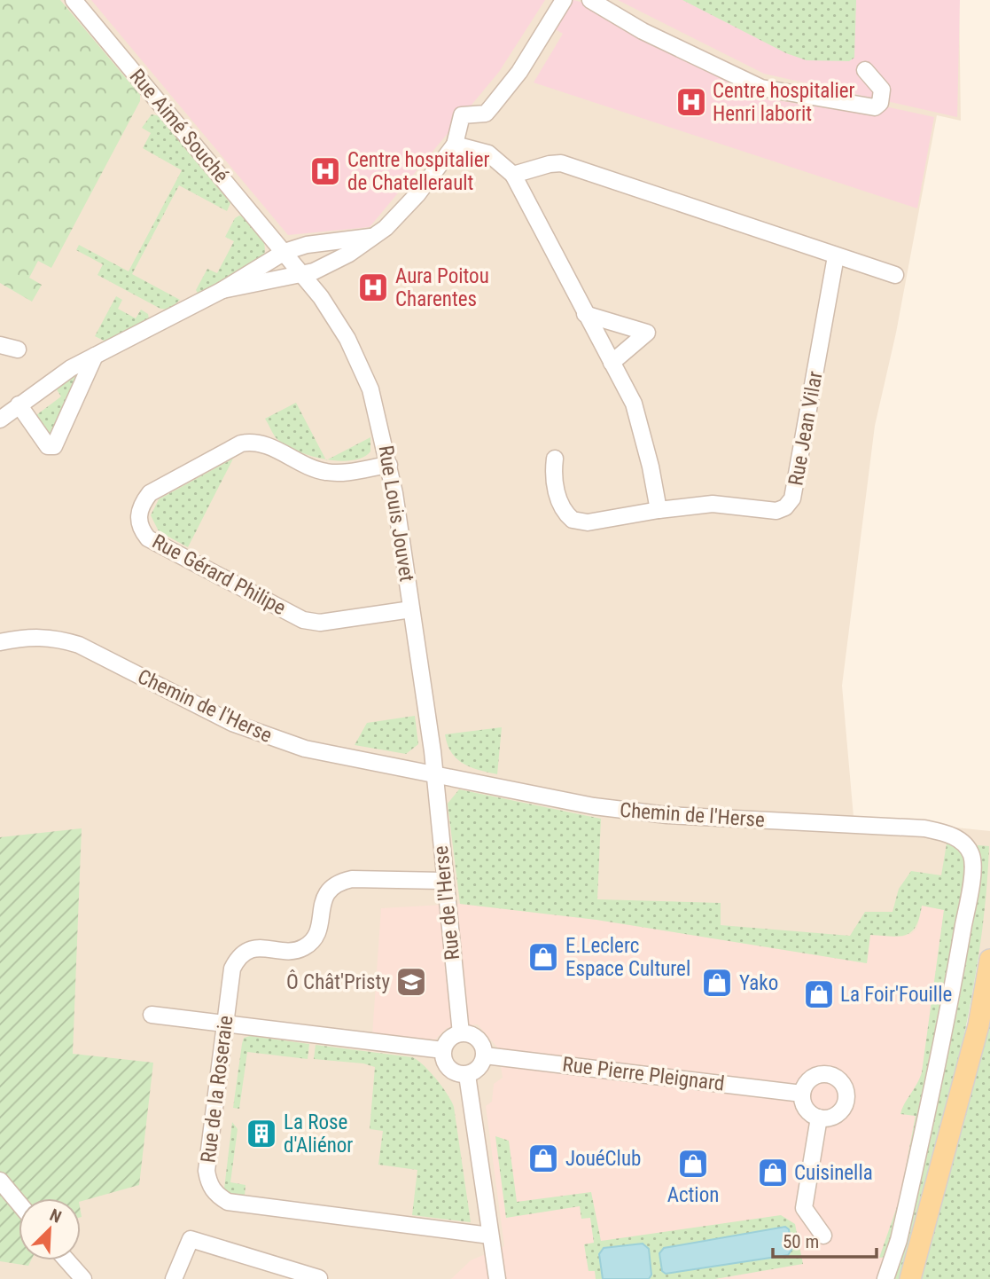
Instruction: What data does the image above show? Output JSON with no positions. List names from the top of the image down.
{
  "streets": {
    "street": [
      "Rue Aimé Souché",
      "Rue Jean Vilar",
      "Rue Louis Jouvet",
      "Rue Gérard Philipe",
      "Chemin de l'Herse",
      "Rue de l'Herse",
      "Rue Pierre Pleignard",
      "Rue de la Roseraie"
    ]
  },
  "crossings": [
    ["Rue Aimé Souché", "Rue Louis Jouvet"],
    ["Rue Louis Jouvet", "Rue Gérard Philipe"],
    ["Rue Louis Jouvet", "Chemin de l'Herse"],
    ["Rue Louis Jouvet", "Rue de l'Herse"],
    ["Chemin de l'Herse", "Rue de l'Herse"],
    ["Rue de l'Herse", "Rue Pierre Pleignard"],
    ["Rue de l'Herse", "Rue de la Roseraie"]
  ],
  "places": {
    "hospital": ["Centre hospitalier Henri laborit", "Centre hospitalier de Chatellerault", "Aura Poitou Charentes"],
    "shop": [
      "E.Leclerc Espace Culturel",
      "Yako",
      "La Foir'Fouille",
      "JouéClub",
      "Action",
      "Cuisinella"
    ],
    "school or university": ["Ô Chât'Pristy"],
    "building": ["La Rose d'Aliénor"]
  },
  "scale_bar": "50 m",
  "north": "top right"
}
